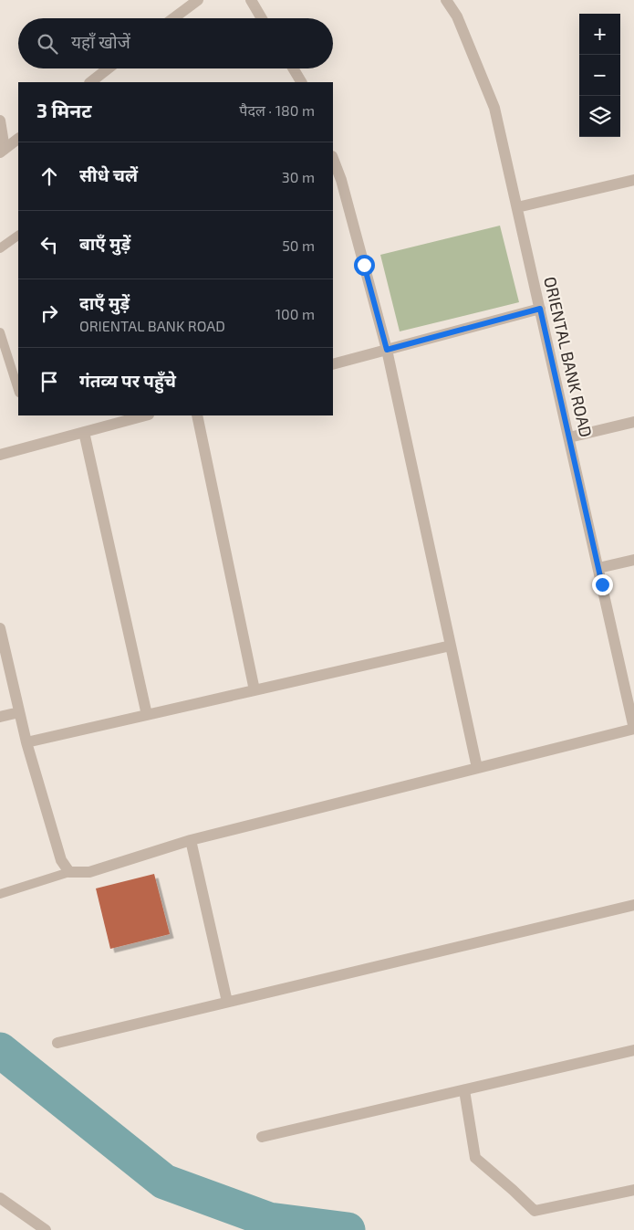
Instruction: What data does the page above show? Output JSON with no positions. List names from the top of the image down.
{
  "streets": {
    "street": ["ORIENTAL BANK ROAD"]
  },
  "page": {
    "map_buttons": ["+", "−"],
    "search": "यहाँ खोजें",
    "heading": ["3 मिनट", "पैदल · 180 m"],
    "list": [
      ["सीधे चलें", "30 m"],
      ["बाएँ मुड़ें", "50 m"],
      ["दाएँ मुड़ें", "ORIENTAL BANK ROAD", "100 m"],
      "गंतव्य पर पहुँचे"
    ]
  }
}
